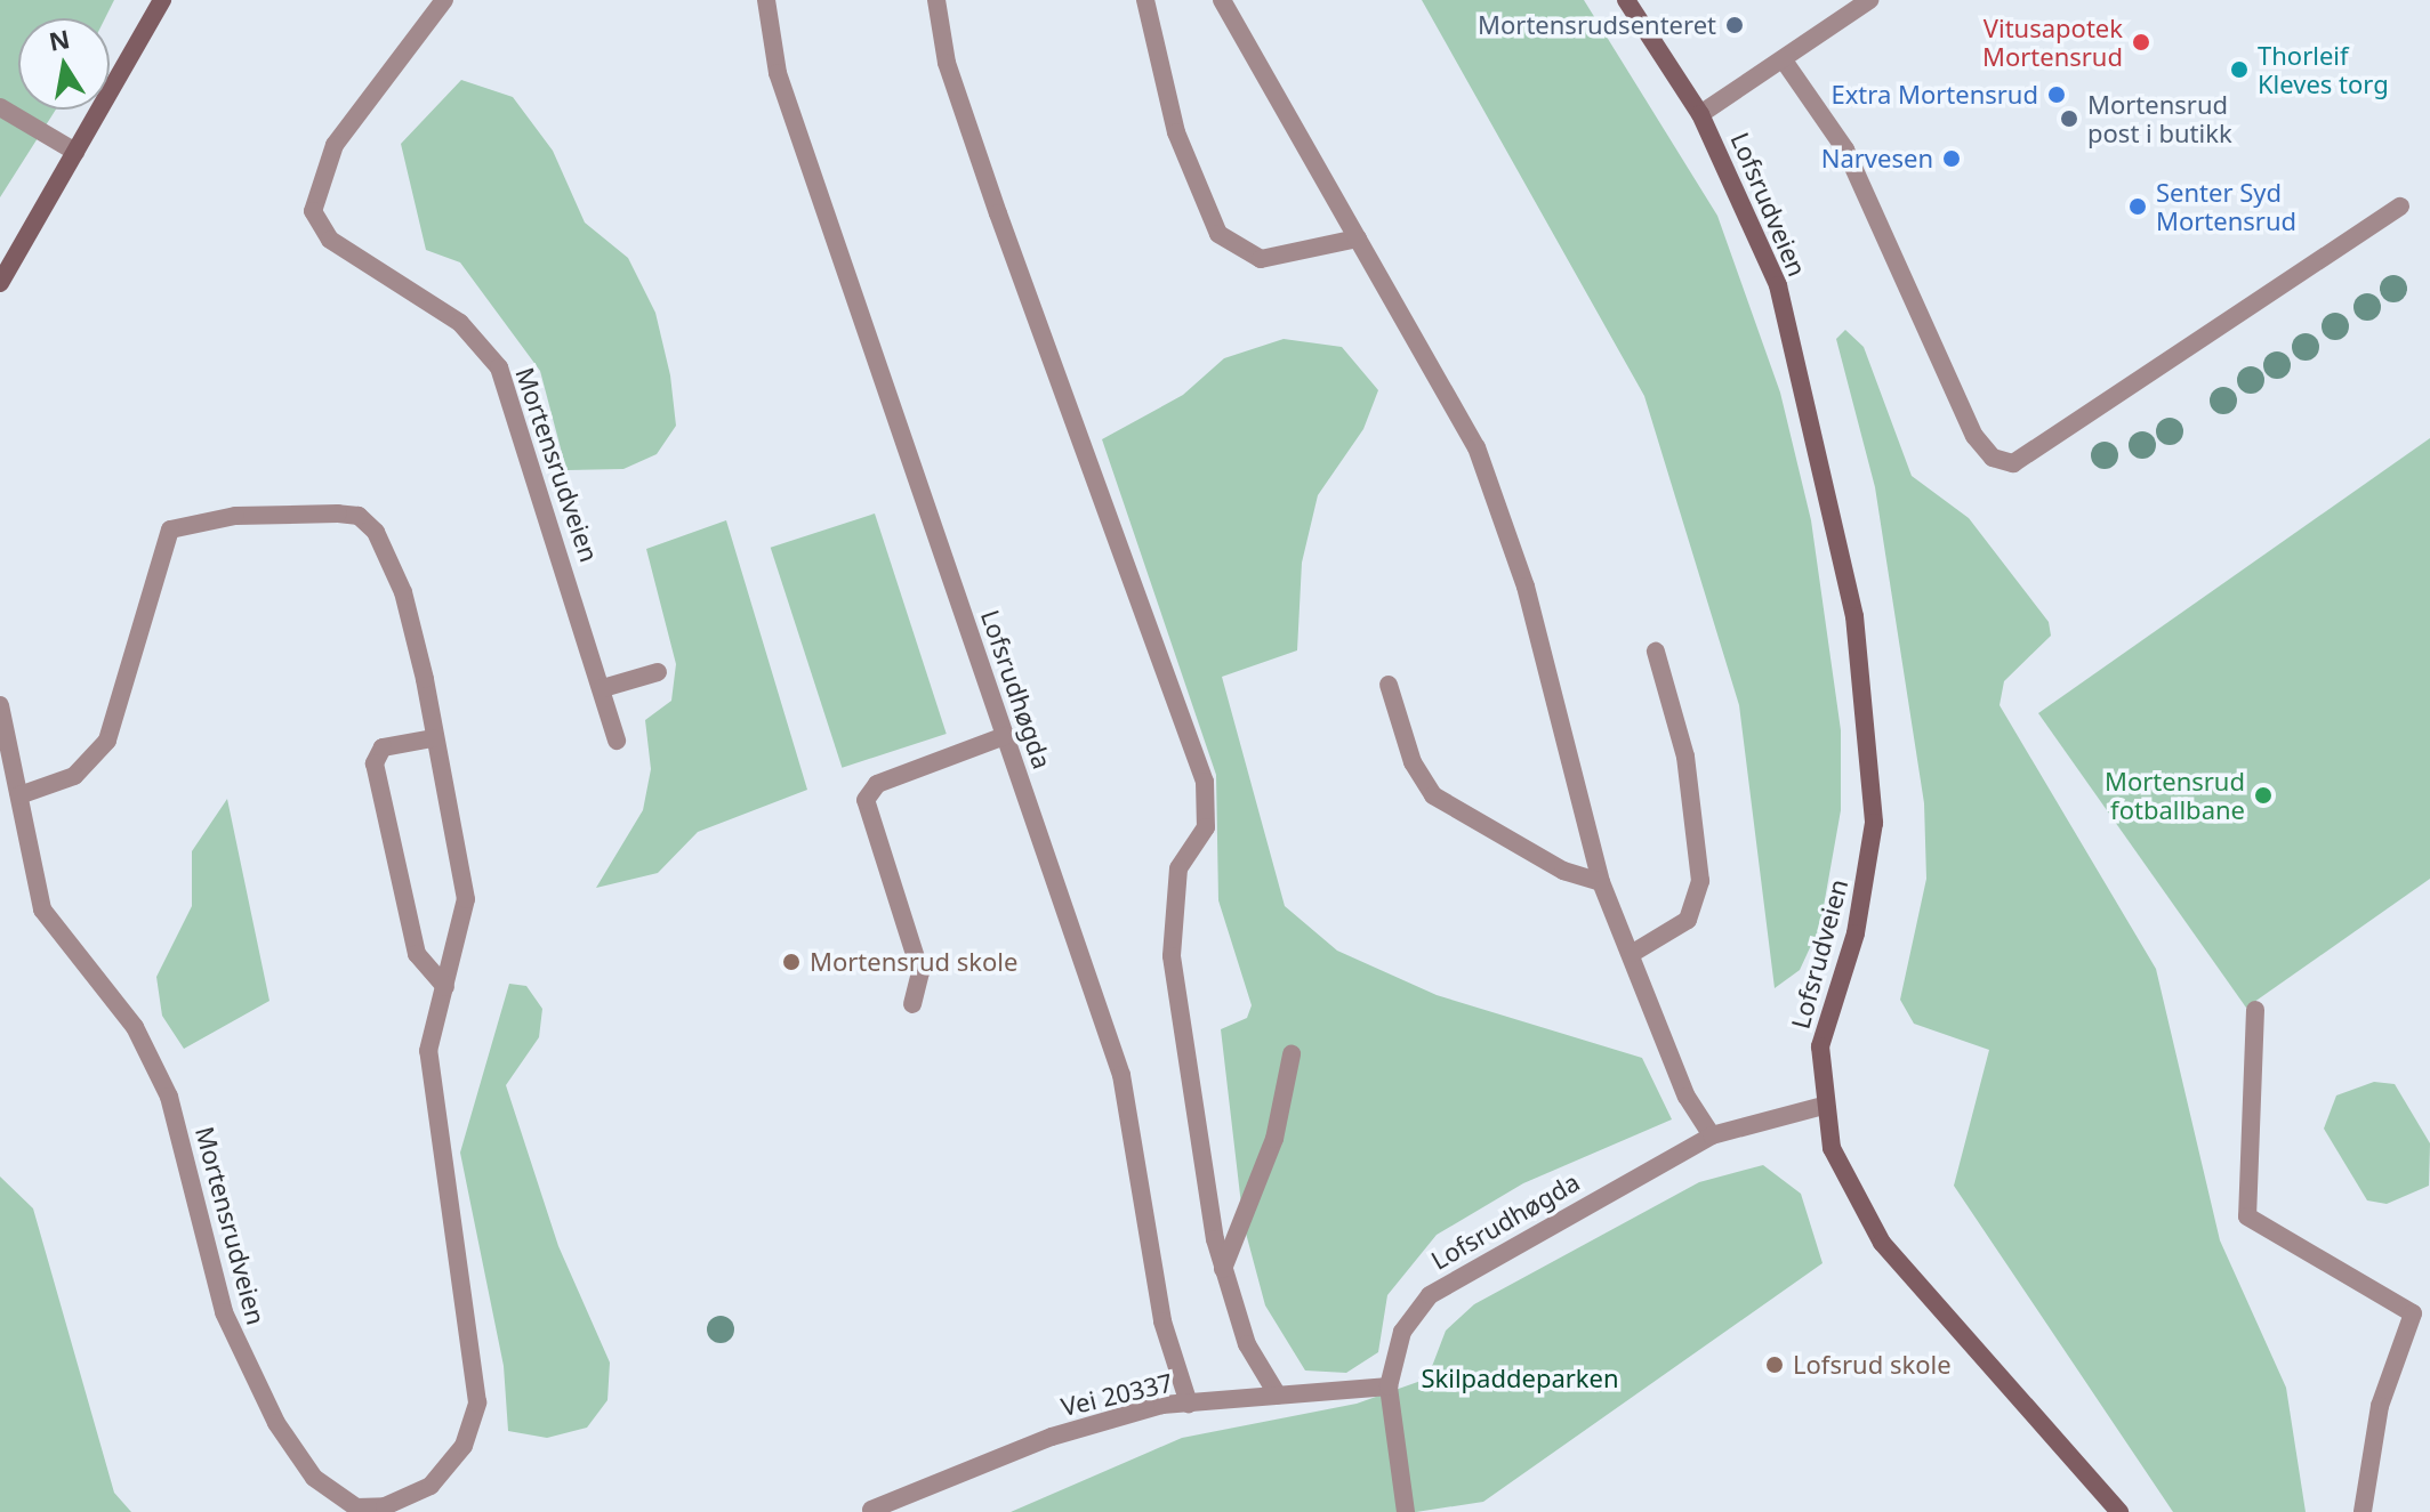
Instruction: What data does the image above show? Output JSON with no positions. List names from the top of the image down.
{
  "streets": {
    "street": [
      "Lofsrudveien",
      "Mortensrudveien",
      "Lofsrudhøgda",
      "Vei 20337"
    ]
  },
  "crossings": [
    ["Lofsrudveien", "Lofsrudhøgda"],
    ["Lofsrudhøgda", "Vei 20337"]
  ],
  "parks": ["Skilpaddeparken"],
  "places": [
    "Mortensrudsenteret",
    "Vitusapotek Mortensrud",
    "Thorleif Kleves torg",
    "Extra Mortensrud",
    "Mortensrud post i butikk",
    "Narvesen",
    "Senter Syd Mortensrud",
    "Mortensrud fotballbane",
    "Mortensrud skole",
    "Lofsrud skole"
  ],
  "north": "top"
}
